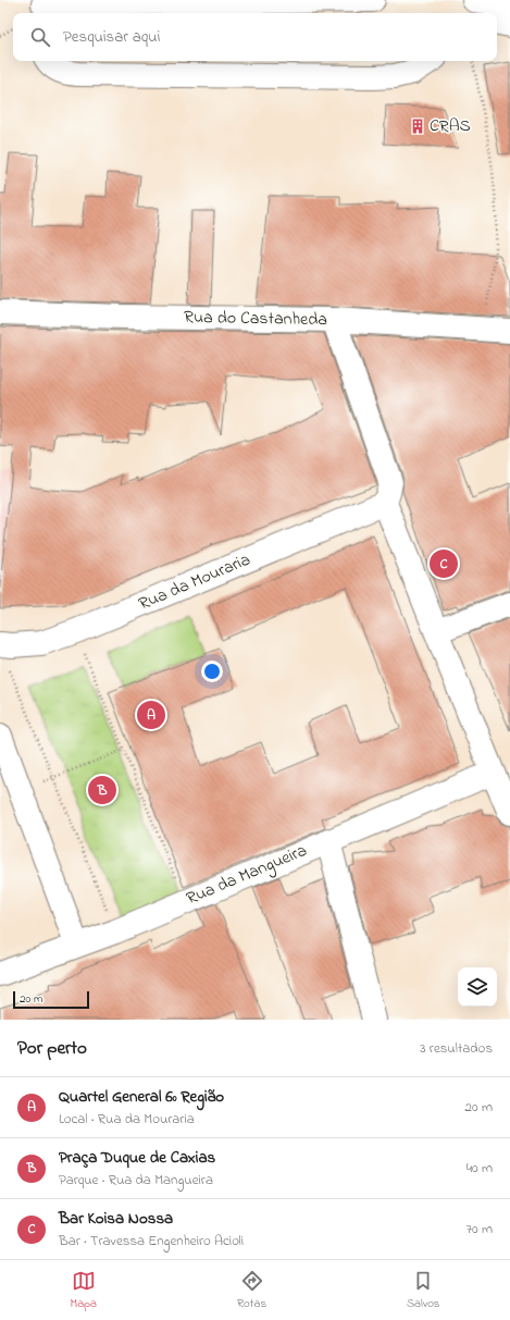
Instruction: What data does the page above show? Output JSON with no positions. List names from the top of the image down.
{
  "streets": {
    "street": ["Rua do Castanheda", "Rua da Mouraria", "Rua da Mangueira"]
  },
  "places": {
    "building": ["CRAS"]
  },
  "scale_bar": "20 m",
  "page": {
    "search": "Pesquisar aqui",
    "pins": ["C", "A", "B"],
    "scale": "20 m",
    "heading": ["Por perto", "3 resultados"],
    "list": [
      {
        "mark": "A",
        "name": "Quartel General 6º Região",
        "note": "Local · Rua da Mouraria",
        "value": "20 m"
      },
      {
        "mark": "B",
        "name": "Praça Duque de Caxias",
        "note": "Parque · Rua da Mangueira",
        "value": "40 m"
      },
      {
        "mark": "C",
        "name": "Bar Koisa Nossa",
        "note": "Bar · Travessa Engenheiro Acioli",
        "value": "70 m"
      }
    ],
    "nav": ["Mapa", "Rotas", "Salvos"]
  }
}
